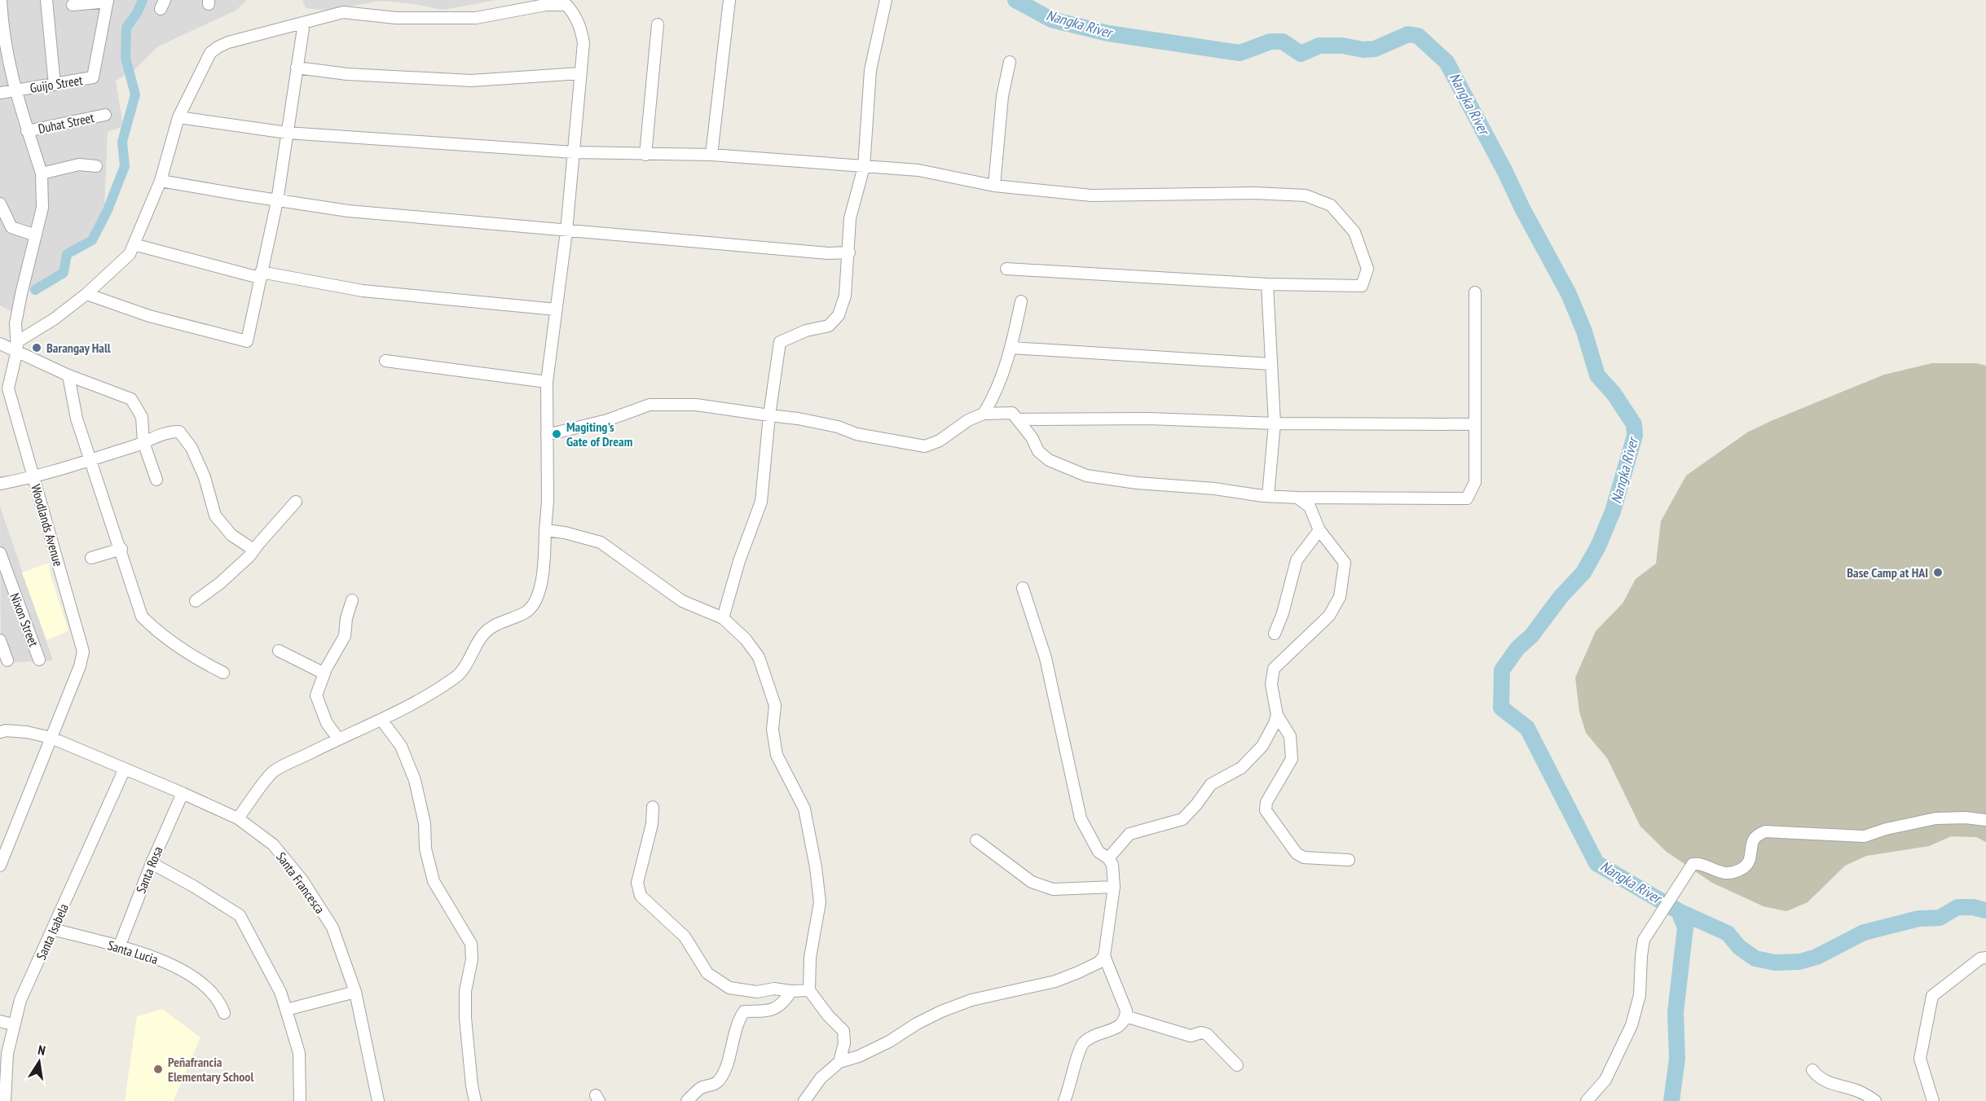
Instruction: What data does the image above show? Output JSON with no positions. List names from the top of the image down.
{
  "streets": {
    "street": [
      "Guijo Street",
      "Duhat Street",
      "Woodlands Avenue",
      "Nixon Street",
      "Santa Rosa",
      "Santa Francesca",
      "Santa Isabela",
      "Santa Lucia"
    ]
  },
  "crossings": [
    ["Guijo Street", "Woodlands Avenue"],
    ["Duhat Street", "Woodlands Avenue"],
    ["Woodlands Avenue", "Santa Francesca"],
    ["Santa Rosa", "Santa Francesca"],
    ["Santa Rosa", "Santa Lucia"],
    ["Santa Francesca", "Santa Isabela"],
    ["Santa Isabela", "Santa Lucia"]
  ],
  "water": ["Nangka River"],
  "places": [
    "Barangay Hall",
    "Magiting's Gate of Dream",
    "Base Camp at HAI",
    "Peñafrancia Elementary School"
  ],
  "north": "top"
}
